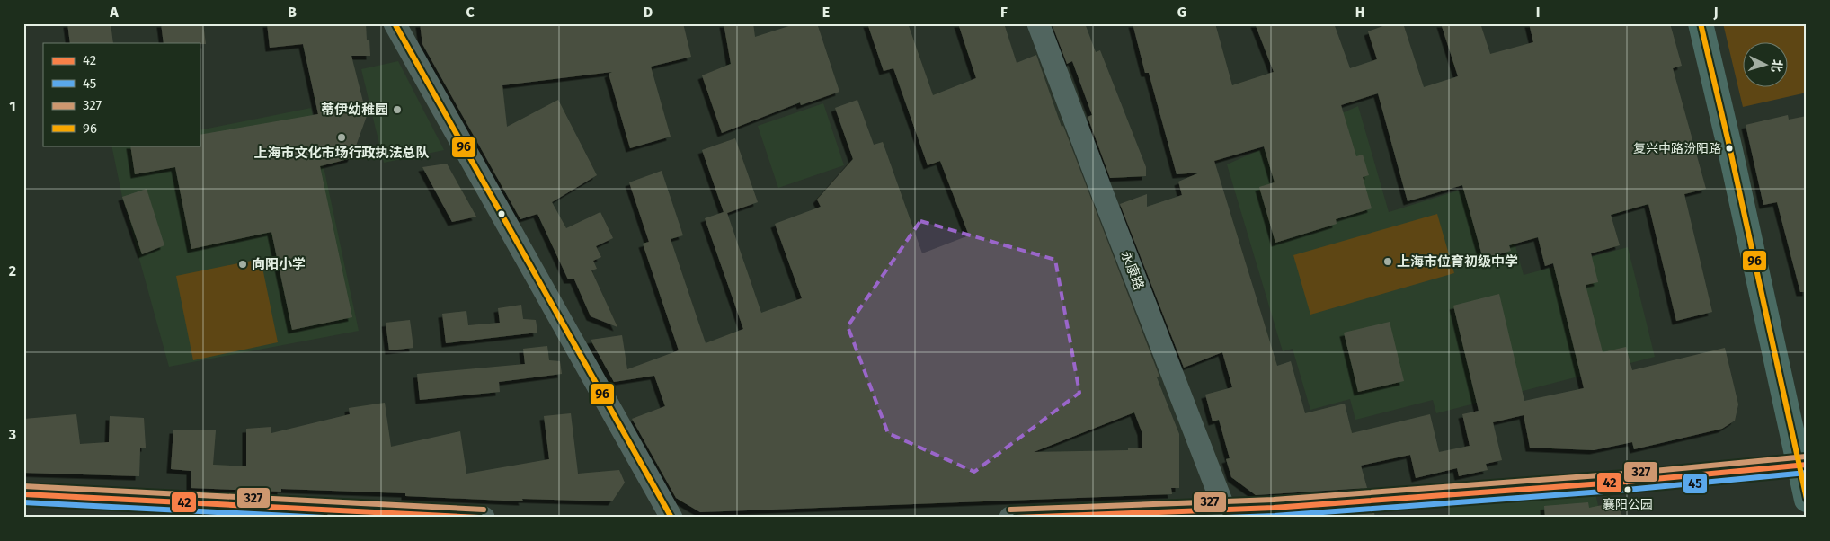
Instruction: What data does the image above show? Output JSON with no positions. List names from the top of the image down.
{
  "streets": {
    "street": ["永康路"]
  },
  "places": [
    "蒂伊幼稚园",
    "上海市文化市场行政执法总队",
    "复兴中路汾阳路",
    "上海市位育初级中学",
    "向阳小学",
    "襄阳公园"
  ],
  "lines": [
    "transit line 96",
    "transit line 327",
    "transit line 42",
    "transit line 45"
  ],
  "legend": [
    "42",
    "45",
    "327",
    "96"
  ],
  "north": "right",
  "grid": {
    "columns": [
      "A",
      "B",
      "C",
      "D",
      "E",
      "F",
      "G",
      "H",
      "I",
      "J"
    ],
    "rows": ["1", "2", "3"]
  }
}
